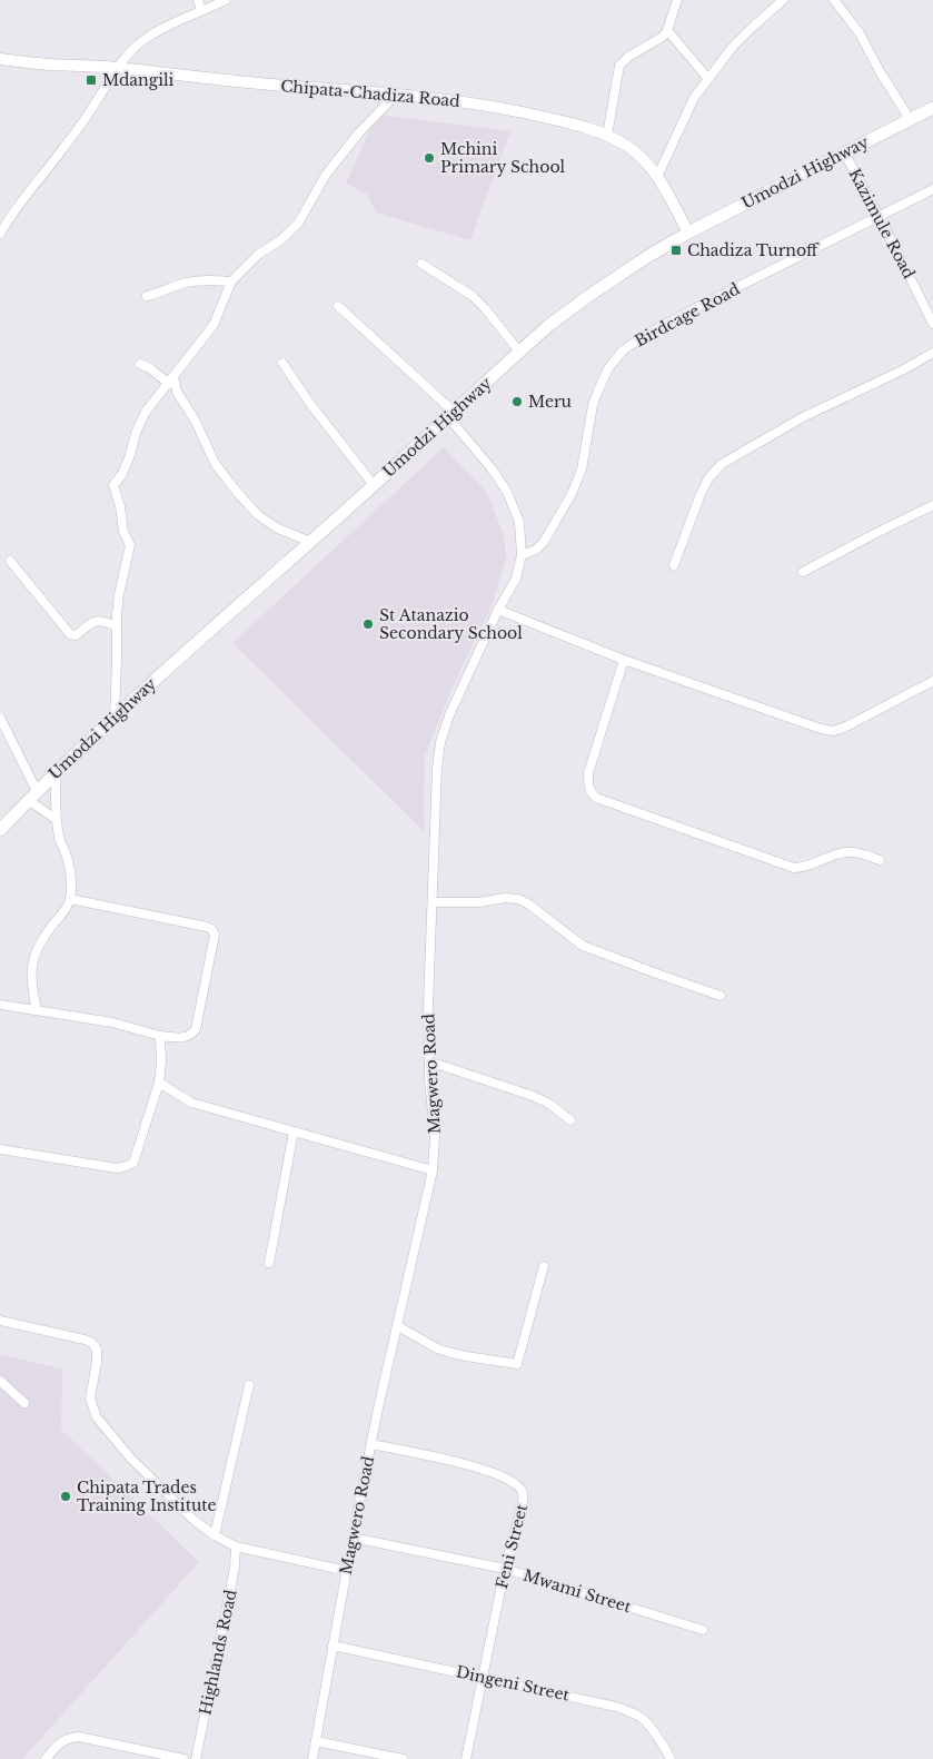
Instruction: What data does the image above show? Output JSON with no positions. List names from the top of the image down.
{
  "streets": {
    "highway": ["Umodzi Highway"],
    "main road": ["Chipata-Chadiza Road"],
    "street": [
      "Kazimule Road",
      "Birdcage Road",
      "Magwero Road",
      "Feni Street",
      "Mwami Street",
      "Highlands Road",
      "Dingeni Street"
    ]
  },
  "crossings": [
    ["Chipata-Chadiza Road", "Umodzi Highway"],
    ["Umodzi Highway", "Kazimule Road"],
    ["Umodzi Highway", "Magwero Road"],
    ["Kazimule Road", "Birdcage Road"],
    ["Birdcage Road", "Magwero Road"],
    ["Magwero Road", "Feni Street"],
    ["Magwero Road", "Mwami Street"],
    ["Magwero Road", "Dingeni Street"],
    ["Feni Street", "Mwami Street"],
    ["Feni Street", "Dingeni Street"]
  ],
  "places": {
    "transit": ["Mdangili", "Chadiza Turnoff"],
    "other": [
      "Mchini Primary School",
      "Meru",
      "St Atanazio Secondary School",
      "Chipata Trades Training Institute"
    ]
  }
}
